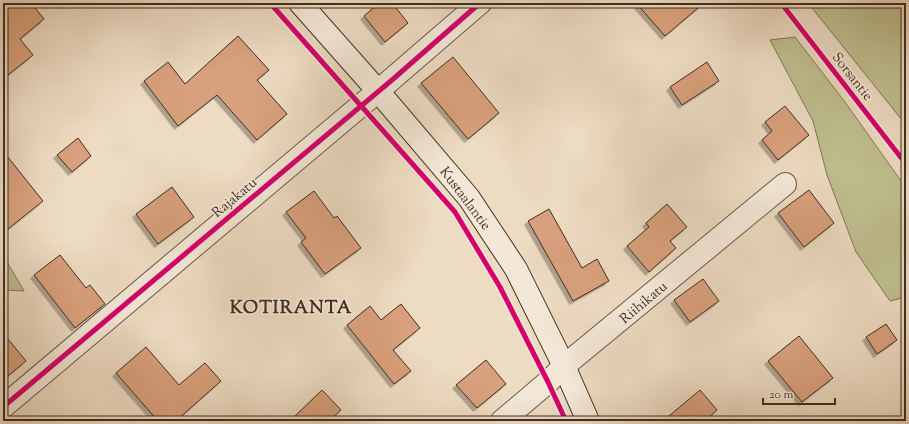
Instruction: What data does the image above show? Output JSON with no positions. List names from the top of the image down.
{
  "streets": {
    "street": ["Rajakatu", "Kustaalantie", "Riihikatu"],
    "cycle path": ["Sorsantie"]
  },
  "crossings": [
    ["Rajakatu", "Kustaalantie"],
    ["Kustaalantie", "Riihikatu"]
  ],
  "districts": ["KOTIRANTA"],
  "scale_bar": "20 m"
}
